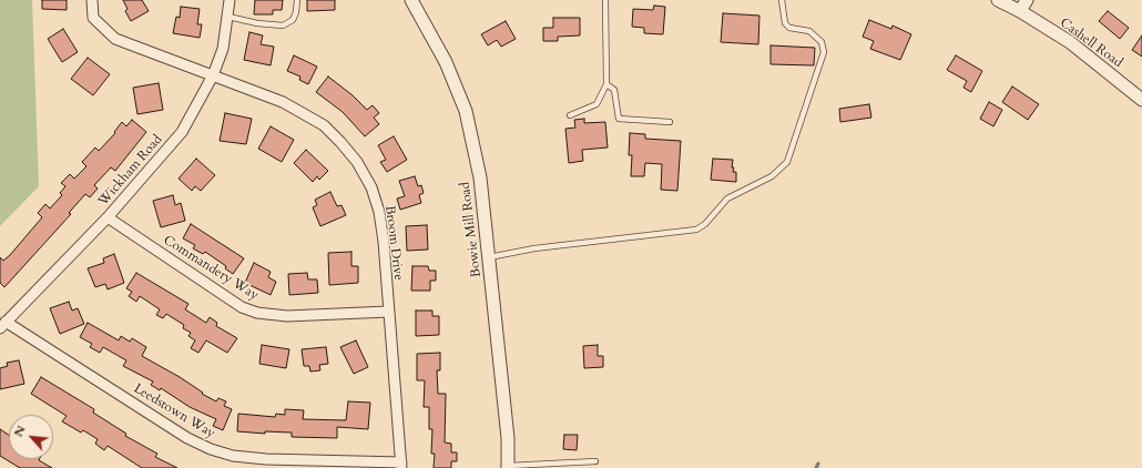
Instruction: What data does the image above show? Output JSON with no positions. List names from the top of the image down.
{
  "streets": {
    "street": [
      "Cashell Road",
      "Wickham Road",
      "Bowie Mill Road",
      "Broom Drive",
      "Commandery Way",
      "Leedstown Way"
    ]
  },
  "crossings": [
    ["Wickham Road", "Broom Drive"],
    ["Wickham Road", "Commandery Way"],
    ["Wickham Road", "Leedstown Way"],
    ["Broom Drive", "Commandery Way"],
    ["Broom Drive", "Leedstown Way"]
  ],
  "north": "top left"
}
